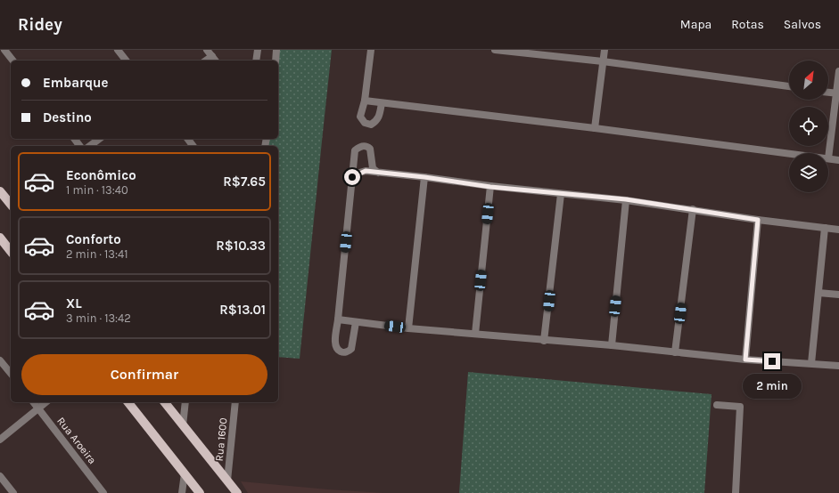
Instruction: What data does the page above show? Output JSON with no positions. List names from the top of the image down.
{
  "streets": {
    "street": ["Rua 1600", "Rua Aroeira"]
  },
  "north": "top right",
  "page": {
    "header": "Ridey",
    "nav": ["Mapa", "Rotas", "Salvos"],
    "banner": ["Embarque", "Destino"],
    "list": [
      {
        "name": "Econômico",
        "note": "1 min · 13:40",
        "value": "R$7.65"
      },
      {
        "name": "Conforto",
        "note": "2 min · 13:41",
        "value": "R$10.33"
      },
      {
        "name": "XL",
        "note": "3 min · 13:42",
        "value": "R$13.01"
      }
    ],
    "buttons": "Confirmar",
    "bubble": "2 min"
  }
}
